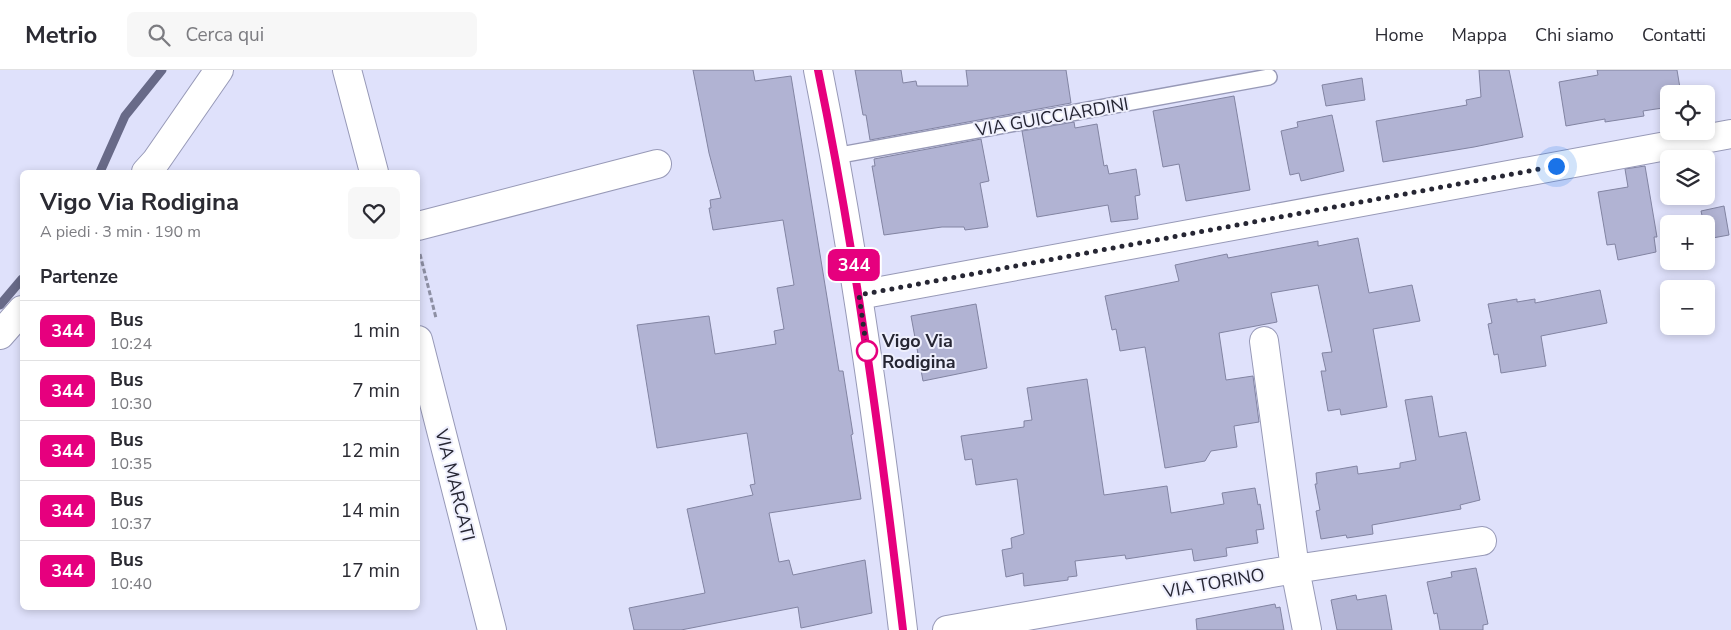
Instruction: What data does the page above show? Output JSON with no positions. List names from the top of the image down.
{
  "streets": {
    "street": ["VIA MARCATI", "VIA TORINO"],
    "lane": ["VIA GUICCIARDINI"]
  },
  "places": ["Vigo Via Rodigina"],
  "lines": ["bus line 344"],
  "page": {
    "header": "Metrio",
    "search": "Cerca qui",
    "nav": [
      "Home",
      "Mappa",
      "Chi siamo",
      "Contatti"
    ],
    "on_map": "344",
    "map_buttons": ["+", "−"],
    "heading": [
      ["Vigo Via Rodigina", "A piedi · 3 min · 190 m"],
      "Partenze"
    ],
    "list": [
      {
        "mark": "344",
        "name": "Bus",
        "note": "10:24",
        "value": "1 min"
      },
      {
        "mark": "344",
        "name": "Bus",
        "note": "10:30",
        "value": "7 min"
      },
      {
        "mark": "344",
        "name": "Bus",
        "note": "10:35",
        "value": "12 min"
      },
      {
        "mark": "344",
        "name": "Bus",
        "note": "10:37",
        "value": "14 min"
      },
      {
        "mark": "344",
        "name": "Bus",
        "note": "10:40",
        "value": "17 min"
      }
    ]
  }
}
